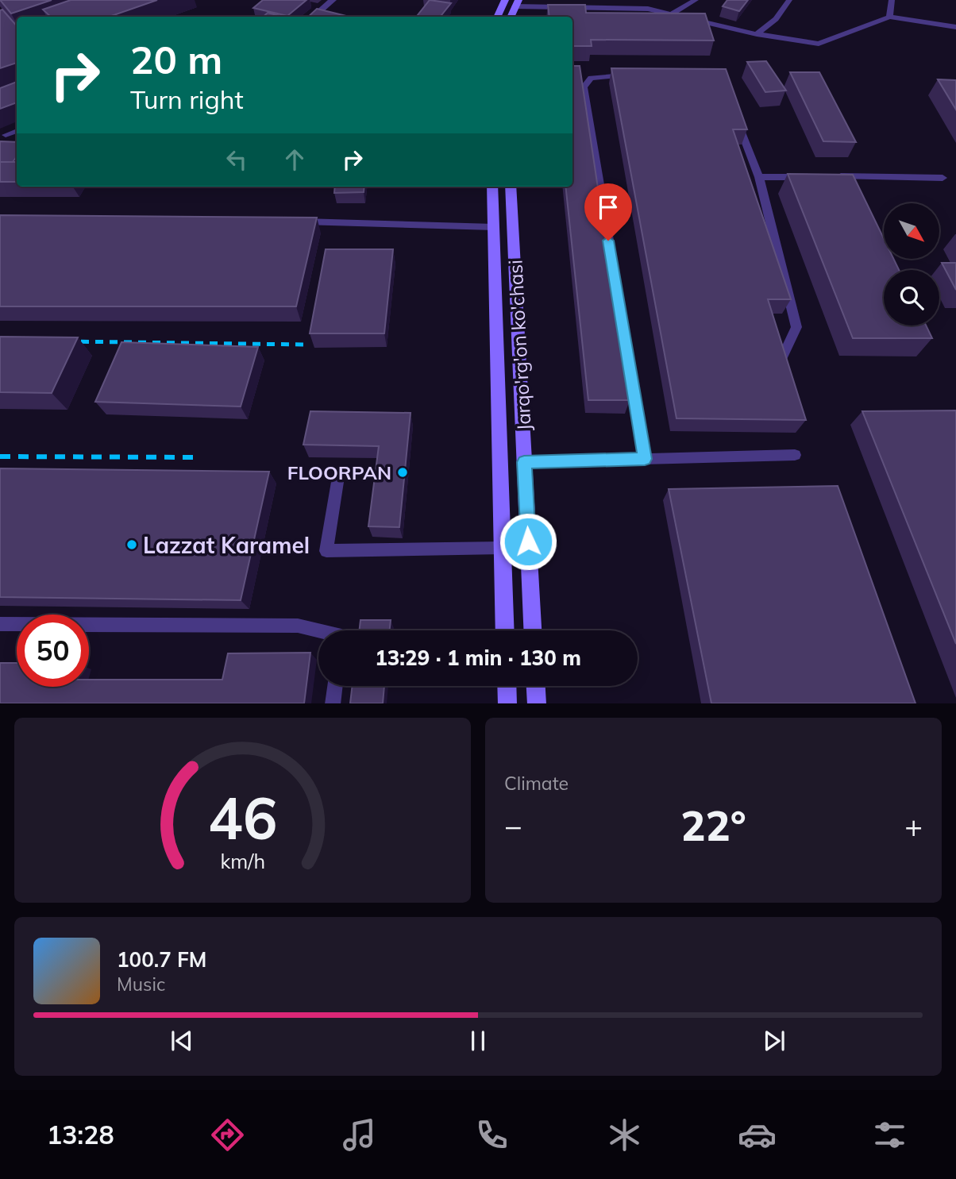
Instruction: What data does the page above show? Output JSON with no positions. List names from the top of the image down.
{
  "streets": {
    "main road": ["Jarqo'rg'on ko'chasi"]
  },
  "places": ["FLOORPAN", "Lazzat Karamel"],
  "north": "bottom right",
  "page": {
    "turn": ["20 m", "Turn right"],
    "limit": "50",
    "trip": "13:29 · 1 min · 130 m",
    "tile": "Climate",
    "heat": ["−", "22°", "+"],
    "song": ["100.7 FM", "Music"],
    "tabs": "13:28",
    "gauge": ["46", "km/h"]
  }
}
